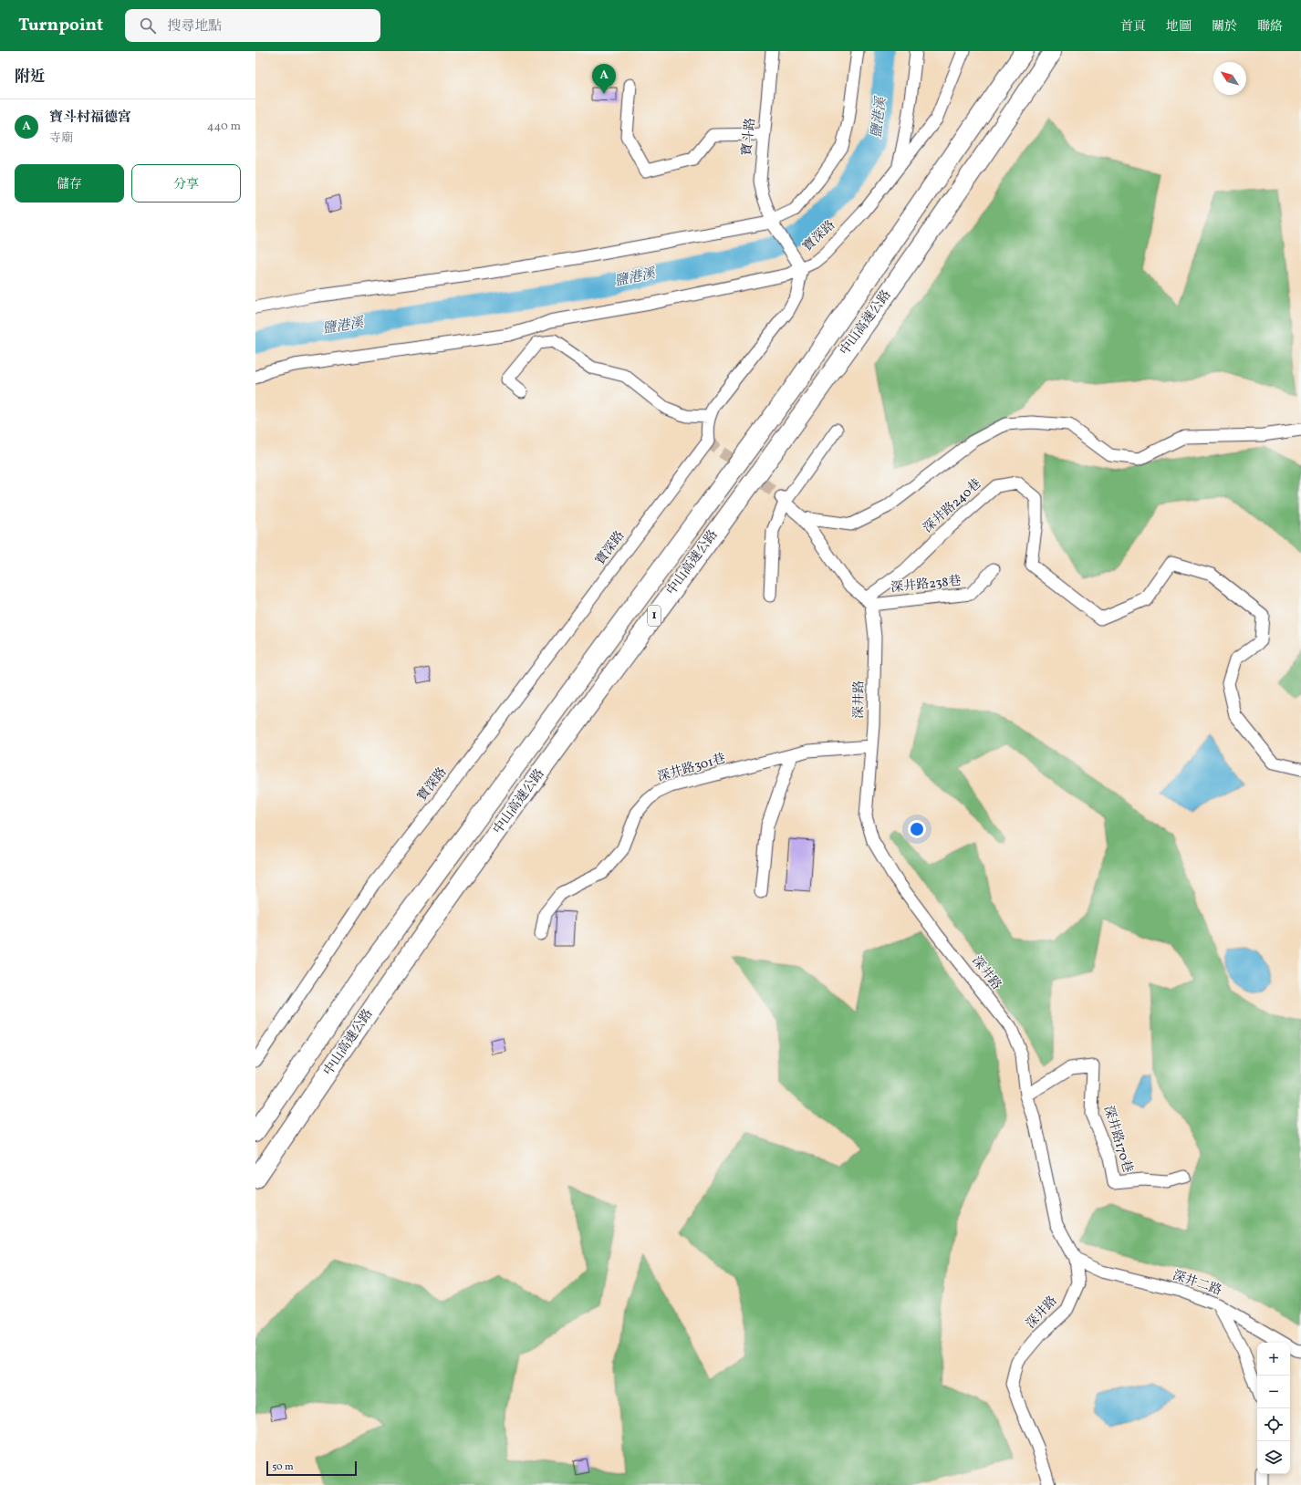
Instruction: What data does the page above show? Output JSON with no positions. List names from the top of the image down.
{
  "streets": {
    "highway": ["中山高速公路", "1"],
    "street": [
      "寶斗路",
      "寶深路",
      "深井路240巷",
      "深井路238巷",
      "深井路",
      "深井路301巷",
      "深井路170巷",
      "深井二路"
    ]
  },
  "crossings": [
    ["寶斗路", "寶深路"],
    ["深井路240巷", "深井路238巷"],
    ["深井路240巷", "深井路"],
    ["深井路238巷", "深井路"],
    ["深井路", "深井路301巷"],
    ["深井路", "深井路170巷"],
    ["深井路", "深井二路"]
  ],
  "water": ["鹽港溪"],
  "scale_bar": "50 m",
  "north": "top left",
  "page": {
    "header": "Turnpoint",
    "search": "搜尋地點",
    "nav": [
      "首頁",
      "地圖",
      "關於",
      "聯絡"
    ],
    "heading": "附近",
    "pins": "A",
    "list": [
      {
        "mark": "A",
        "name": "寶斗村福德宮",
        "note": "寺廟",
        "value": "440 m"
      }
    ],
    "buttons": ["儲存", "分享"],
    "map_buttons": ["+", "−"],
    "scale": "50 m"
  }
}
